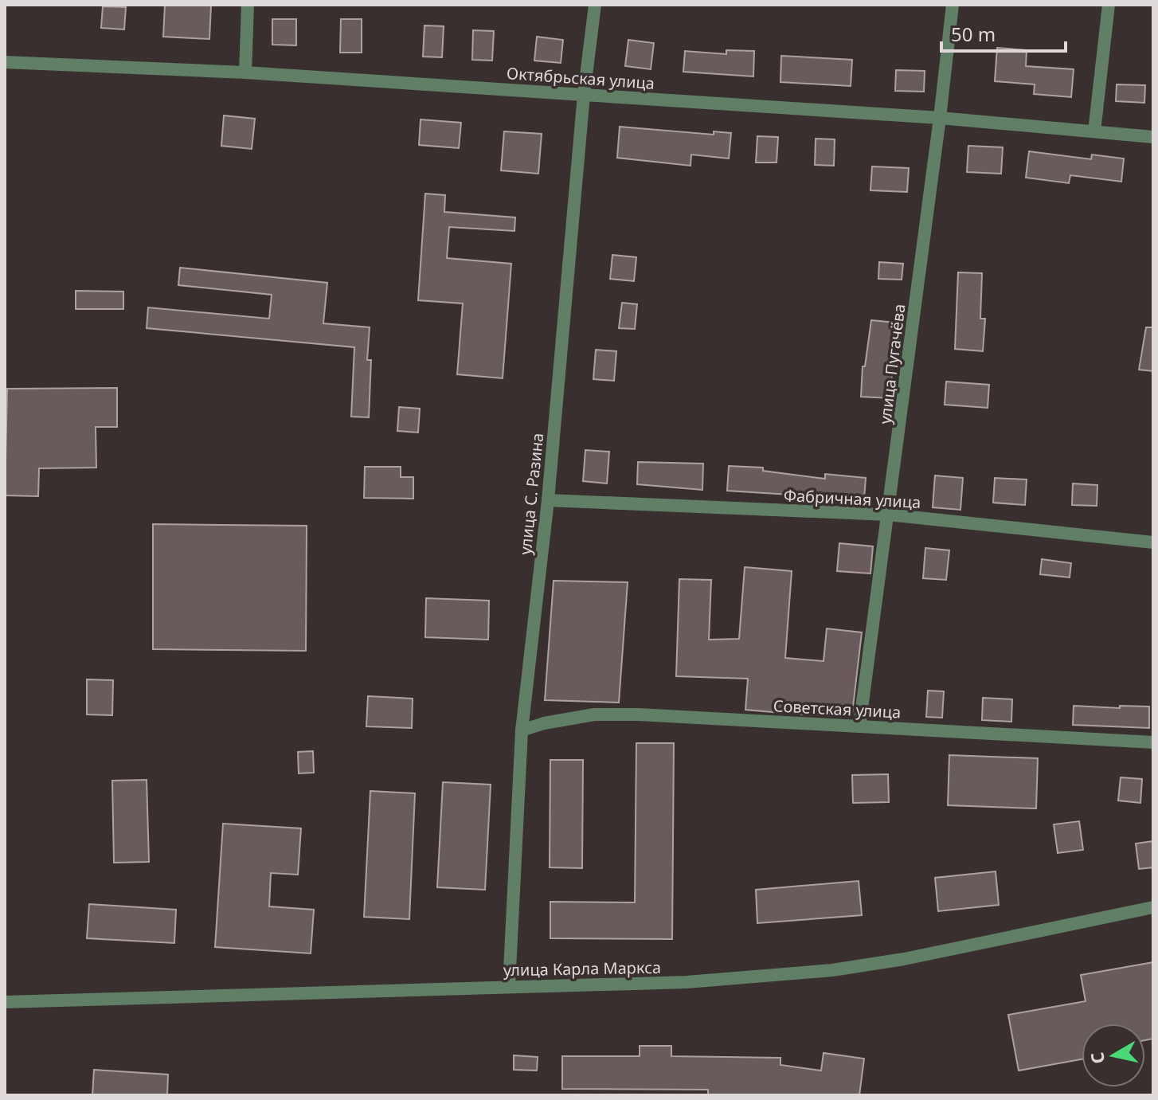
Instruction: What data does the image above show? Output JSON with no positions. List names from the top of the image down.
{
  "streets": {
    "street": [
      "Октябрьская улица",
      "улица Пугачёва",
      "улица С. Разина",
      "Фабричная улица",
      "Советская улица",
      "улица Карла Маркса"
    ]
  },
  "crossings": [
    ["Октябрьская улица", "улица Пугачёва"],
    ["Октябрьская улица", "улица С. Разина"],
    ["улица Пугачёва", "Фабричная улица"],
    ["улица Пугачёва", "Советская улица"],
    ["улица С. Разина", "Фабричная улица"],
    ["улица С. Разина", "Советская улица"],
    ["улица С. Разина", "улица Карла Маркса"]
  ],
  "scale_bar": "50 m",
  "north": "left"
}
